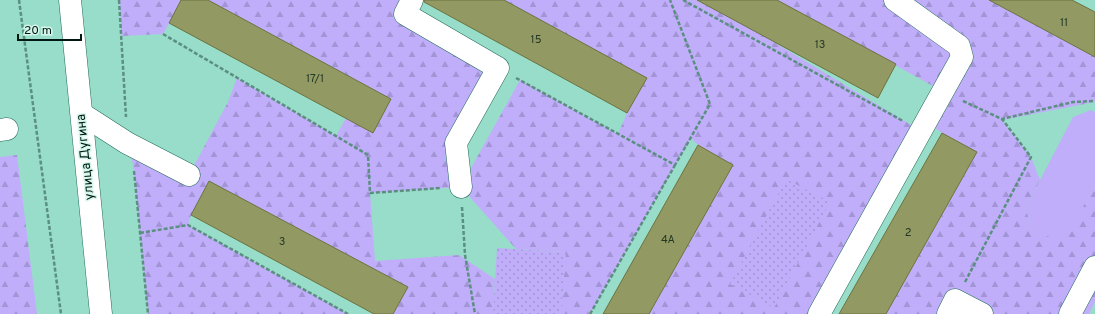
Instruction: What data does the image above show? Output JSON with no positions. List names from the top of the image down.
{
  "streets": {
    "main road": ["улица Дугина"]
  },
  "house_numbers": [
    "11",
    "15",
    "13",
    "17/1",
    "2",
    "4А",
    "3"
  ],
  "scale_bar": "20 m"
}
